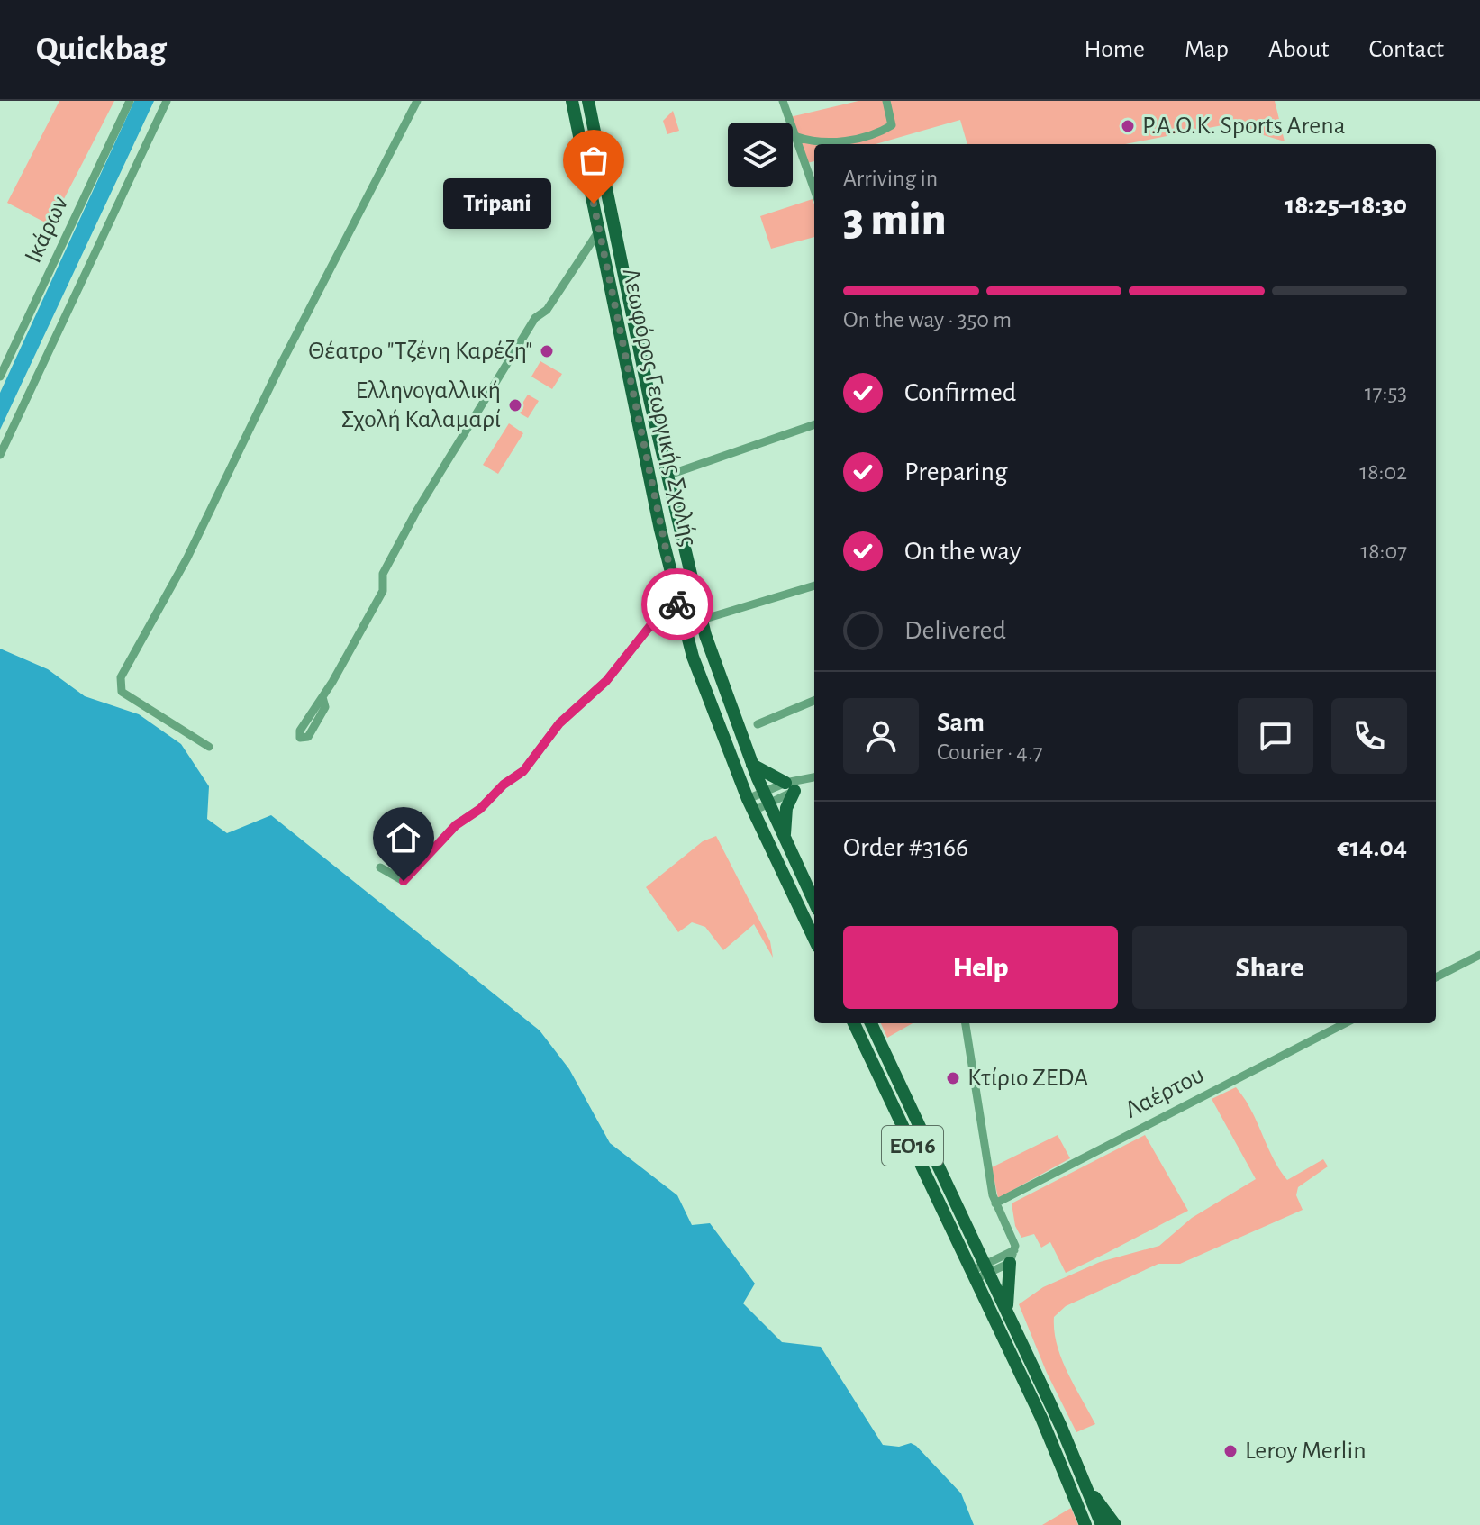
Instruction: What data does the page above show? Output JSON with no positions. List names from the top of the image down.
{
  "streets": {
    "main road": ["Λεωφόρος Γεωργικής Σχολής", "ΕΟ16"],
    "street": ["Ικάρων", "Λαέρτου"]
  },
  "places": [
    "P.A.O.K. Sports Arena",
    "Tripani",
    "Θέατρο \"Τζένη Καρέζη\"",
    "Ελληνογαλλική Σχολή Καλαμαρί",
    "Κτίριο ZEDA",
    "Leroy Merlin"
  ],
  "page": {
    "header": "Quickbag",
    "nav": [
      "Home",
      "Map",
      "About",
      "Contact"
    ],
    "heading": ["3 min", "Arriving in", "18:25–18:30"],
    "panel": [
      "Sam",
      "Courier · 4.7",
      "Order #3166",
      "€14.04"
    ],
    "bubble": "Tripani",
    "bar": "On the way · 350 m",
    "list": [
      ["Confirmed", "17:53"],
      ["Preparing", "18:02"],
      ["On the way", "18:07"],
      "Delivered"
    ],
    "buttons": ["Help", "Share"]
  }
}
